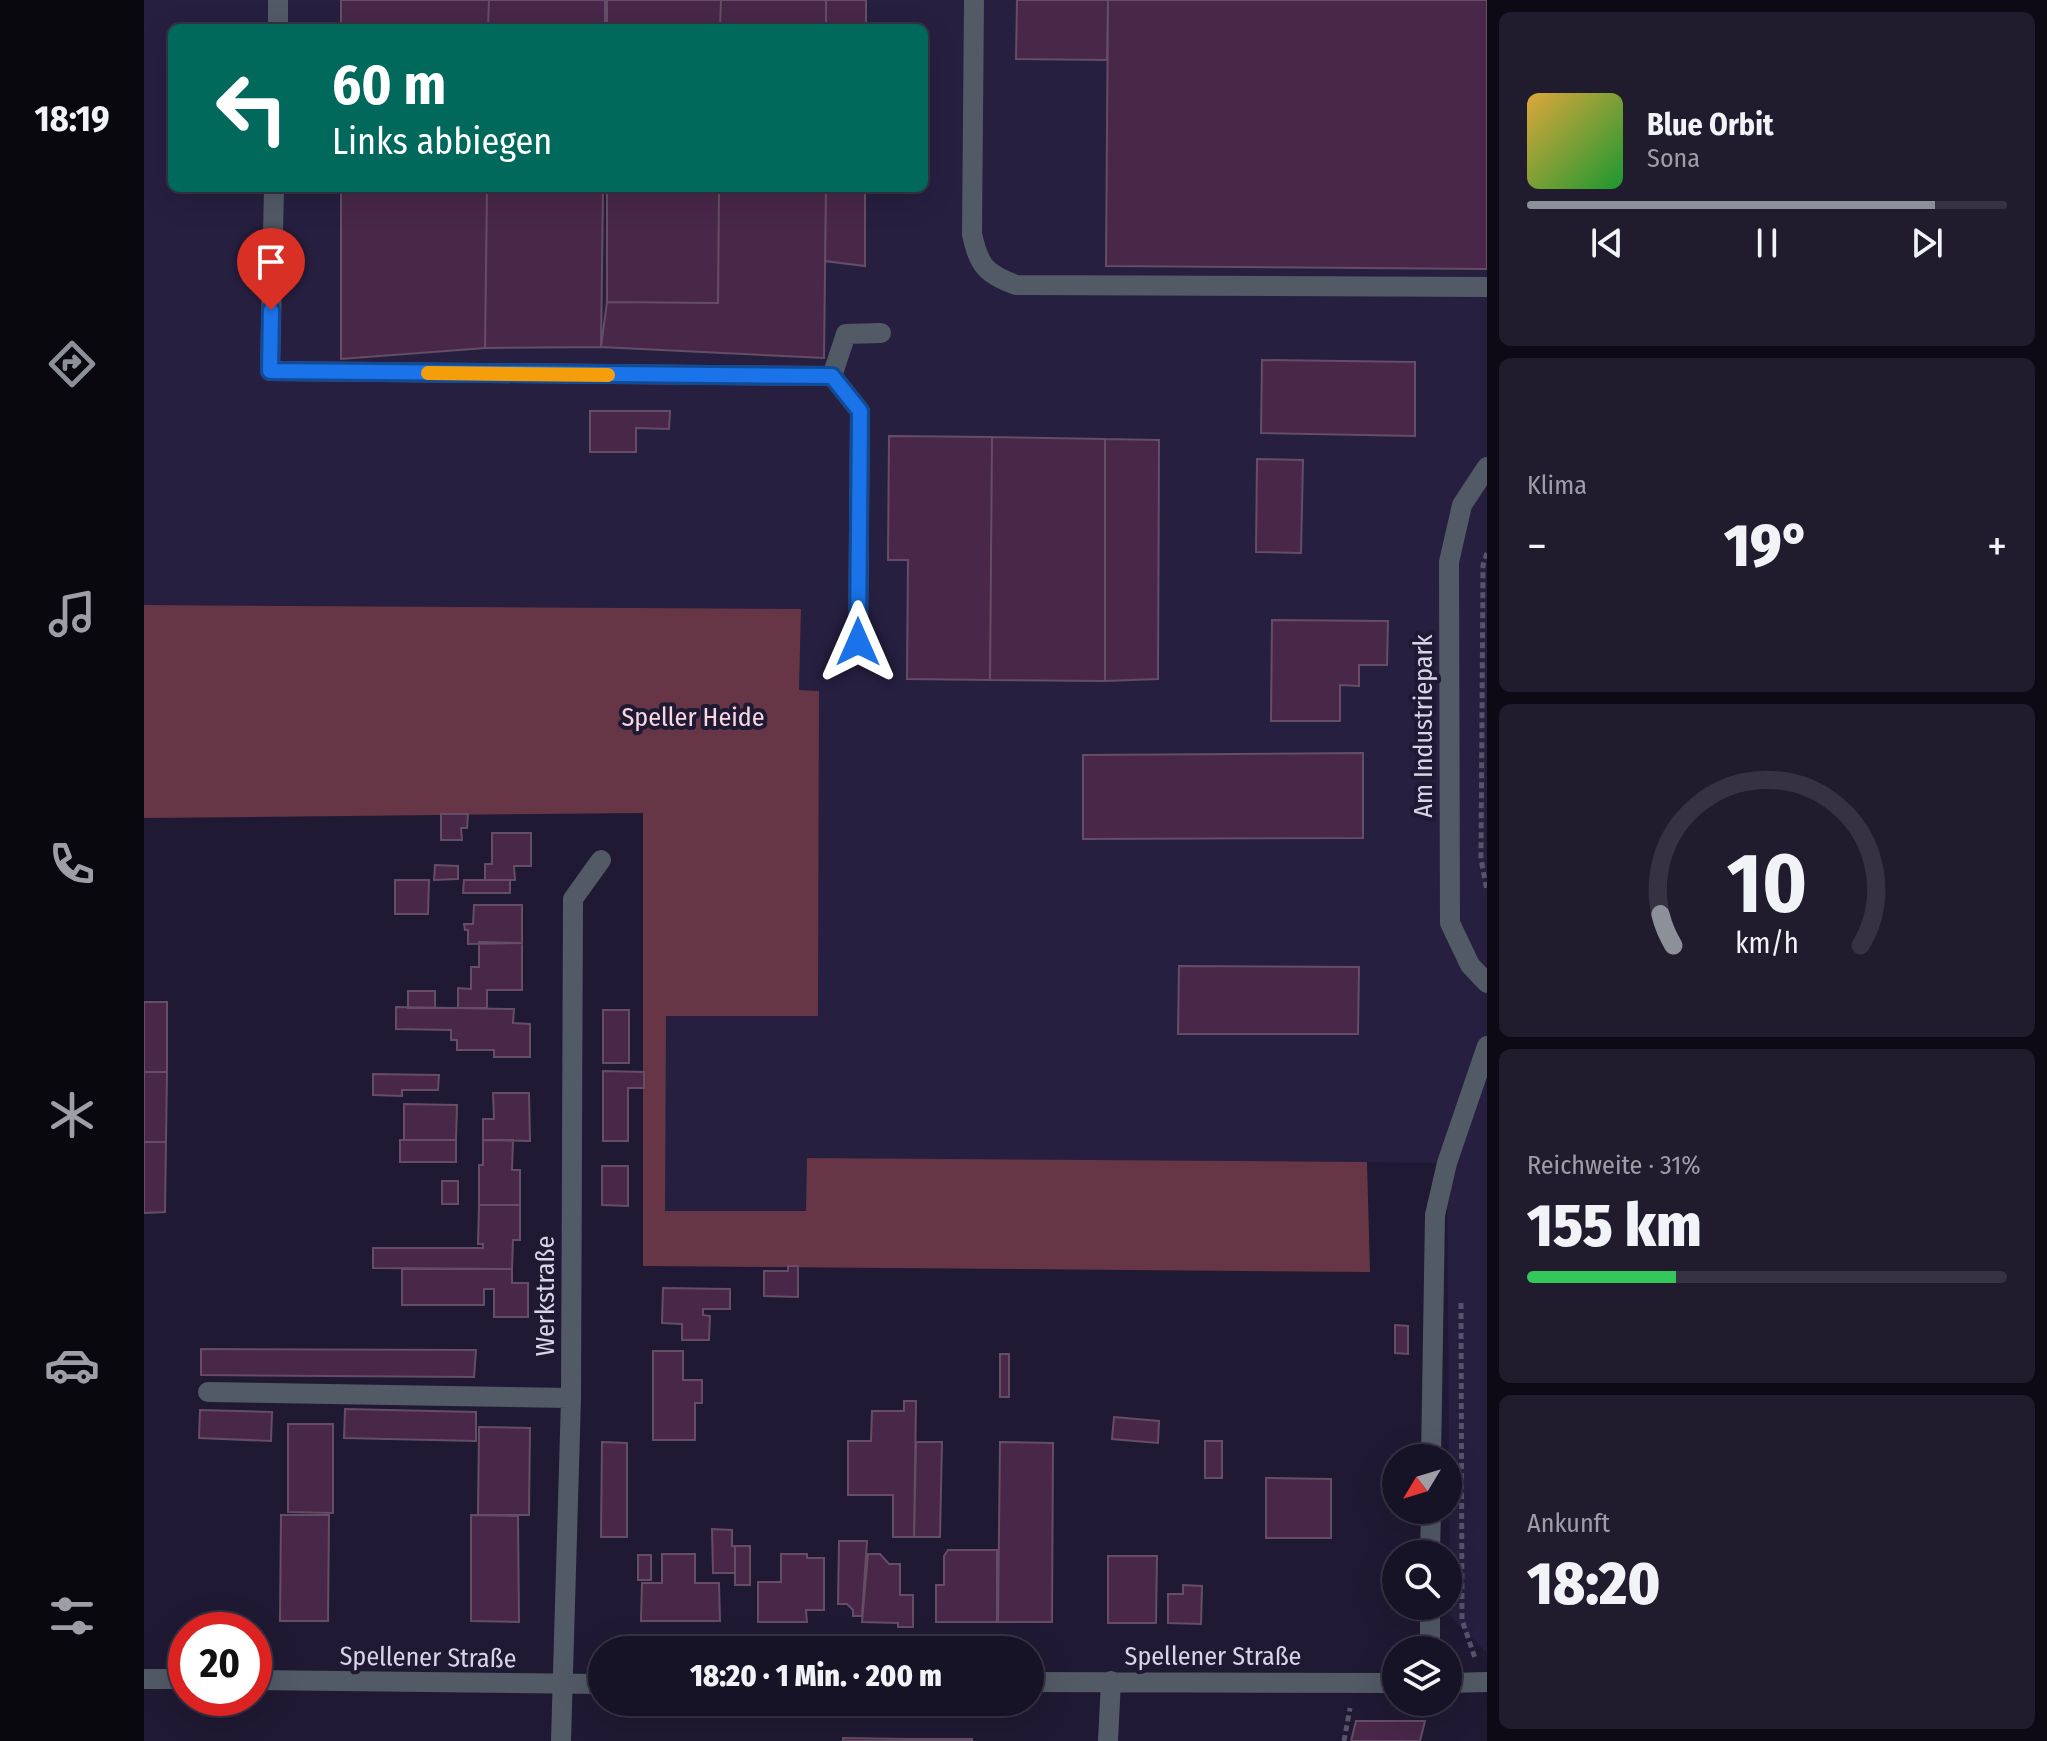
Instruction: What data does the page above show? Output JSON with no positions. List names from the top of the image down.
{
  "streets": {
    "street": ["Am Industriepark", "Werkstraße", "Spellener Straße"]
  },
  "crossings": [
    ["Werkstraße", "Spellener Straße"]
  ],
  "parks": ["Speller Heide"],
  "north": "bottom left",
  "page": {
    "tabs": "18:19",
    "turn": ["60 m", "Links abbiegen"],
    "song": ["Blue Orbit", "Sona"],
    "tile": [
      "Klima",
      ["Reichweite · 31%", "155 km"],
      ["Ankunft", "18:20"]
    ],
    "heat": ["−", "19°", "+"],
    "limit": "20",
    "trip": "18:20 · 1 Min. · 200 m",
    "gauge": ["10", "km/h"]
  }
}
